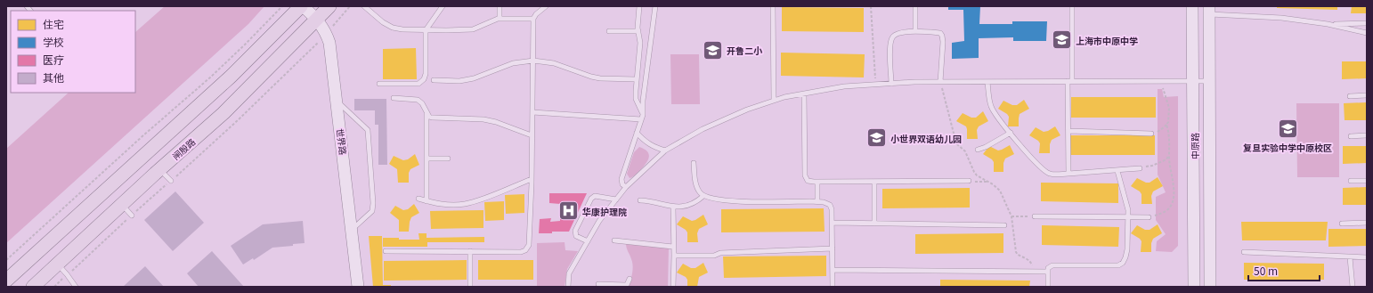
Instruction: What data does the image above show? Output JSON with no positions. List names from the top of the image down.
{
  "streets": {
    "main road": ["世界路", "中原路", "闸殷路"]
  },
  "crossings": [
    ["世界路", "闸殷路"]
  ],
  "places": {
    "school or university": [
      "上海市中原中学",
      "开鲁二小",
      "复旦实验中学中原校区",
      "小世界双语幼儿园"
    ],
    "hospital": ["华康护理院"]
  },
  "legend": [
    "住宅",
    "学校",
    "医疗",
    "其他"
  ],
  "scale_bar": "50 m"
}
